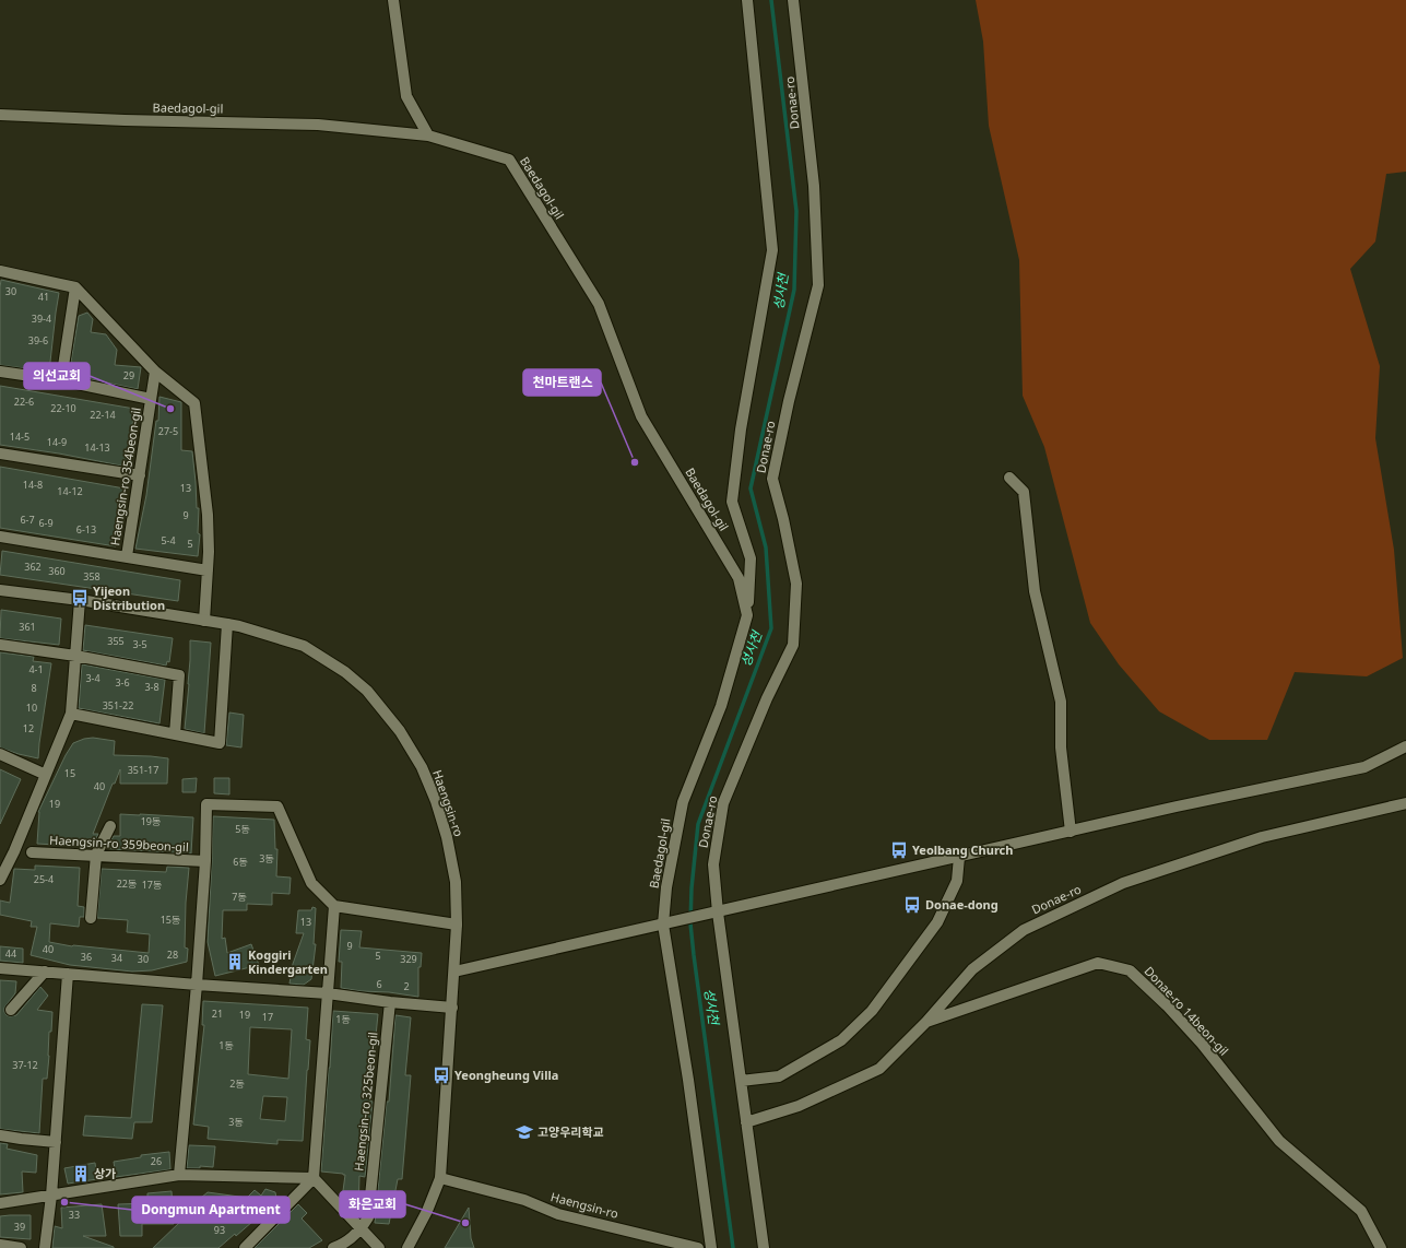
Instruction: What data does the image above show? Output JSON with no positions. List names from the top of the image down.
{
  "streets": {
    "street": [
      "Donae-ro",
      "Baedagol-gil",
      "Haengsin-ro 354beon-gil",
      "Haengsin-ro",
      "Haengsin-ro 359beon-gil",
      "Donae-ro 14beon-gil",
      "Haengsin-ro 325beon-gil"
    ]
  },
  "crossings": [
    ["Donae-ro", "Donae-ro 14beon-gil"]
  ],
  "water": ["성사천"],
  "places": {
    "other": [
      "의선교회",
      "천마트랜스",
      "Dongmun Apartment",
      "화은교회"
    ],
    "bus stop": [
      "Yijeon Distribution",
      "Yeolbang Church",
      "Donae-dong",
      "Yeongheung Villa"
    ],
    "building": ["Koggiri Kindergarten", "상가"],
    "school or university": ["고양우리학교"]
  },
  "house_numbers": [
    "30",
    "41",
    "39-4",
    "39-6",
    "29",
    "22-6",
    "22-10",
    "22-14",
    "27-5",
    "14-5",
    "14-9",
    "14-13",
    "14-8",
    "13",
    "14-12",
    "9",
    "6-7",
    "6-9",
    "6-13",
    "5-4",
    "5",
    "362",
    "360",
    "358",
    "361",
    "355",
    "3-5",
    "4-1",
    "3-4",
    "3-6",
    "3-8",
    "8",
    "351-22",
    "10",
    "12",
    "351-17",
    "15",
    "40",
    "19",
    "19동",
    "5동",
    "3동",
    "6동",
    "25-4",
    "22동",
    "17동",
    "7동",
    "15동",
    "13",
    "9",
    "40",
    "44",
    "28",
    "5",
    "36",
    "34",
    "30",
    "329",
    "6",
    "2",
    "21",
    "19",
    "17",
    "1동",
    "1동",
    "37-12",
    "2동",
    "3동",
    "26",
    "33",
    "39",
    "93"
  ]
}
